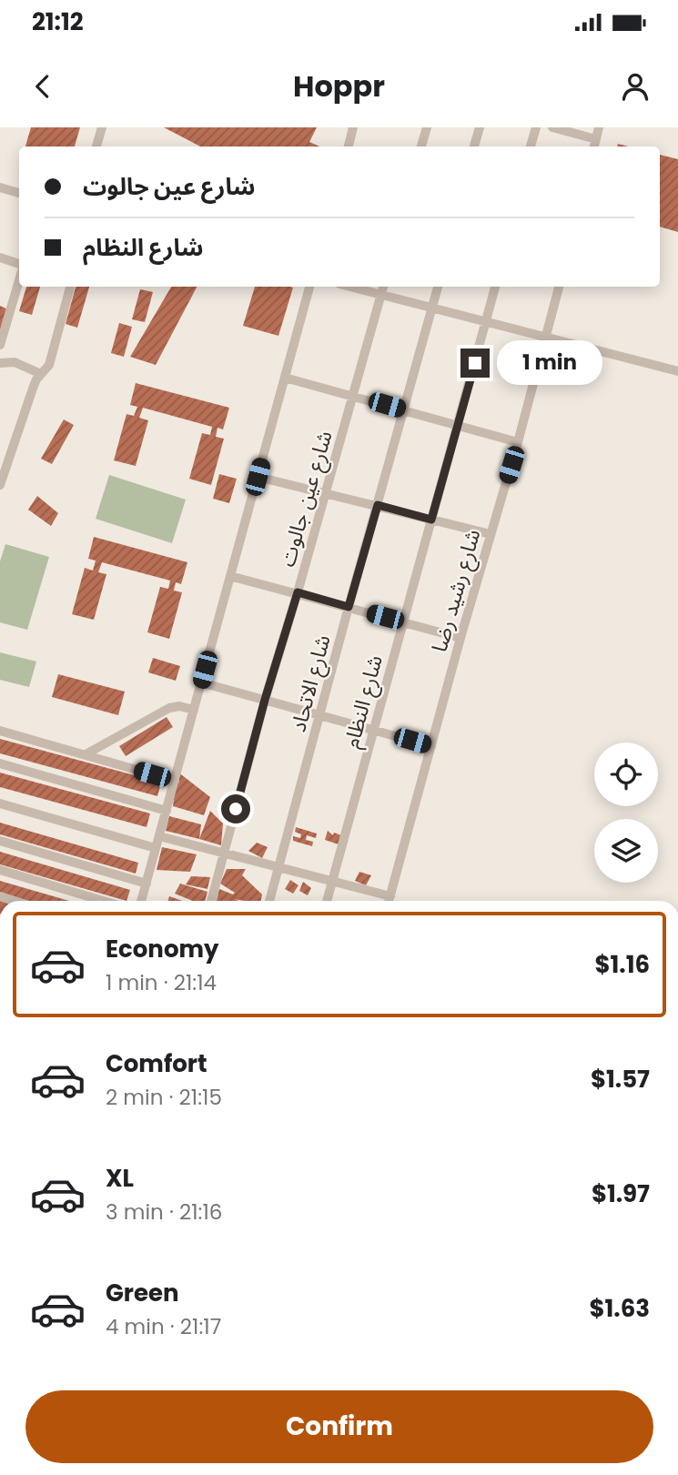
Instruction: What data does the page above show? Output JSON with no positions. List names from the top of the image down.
{
  "streets": {
    "street": [
      "شارع عين جالوت",
      "شارع رشيد رضا",
      "شارع الاتحاد",
      "شارع النظام"
    ]
  },
  "page": {
    "status": "21:12",
    "header": "Hoppr",
    "banner": ["شارع عين جالوت", "شارع النظام"],
    "bubble": "1 min",
    "list": [
      {
        "name": "Economy",
        "note": "1 min · 21:14",
        "value": "$1.16"
      },
      {
        "name": "Comfort",
        "note": "2 min · 21:15",
        "value": "$1.57"
      },
      {
        "name": "XL",
        "note": "3 min · 21:16",
        "value": "$1.97"
      },
      {
        "name": "Green",
        "note": "4 min · 21:17",
        "value": "$1.63"
      }
    ],
    "buttons": "Confirm"
  }
}
